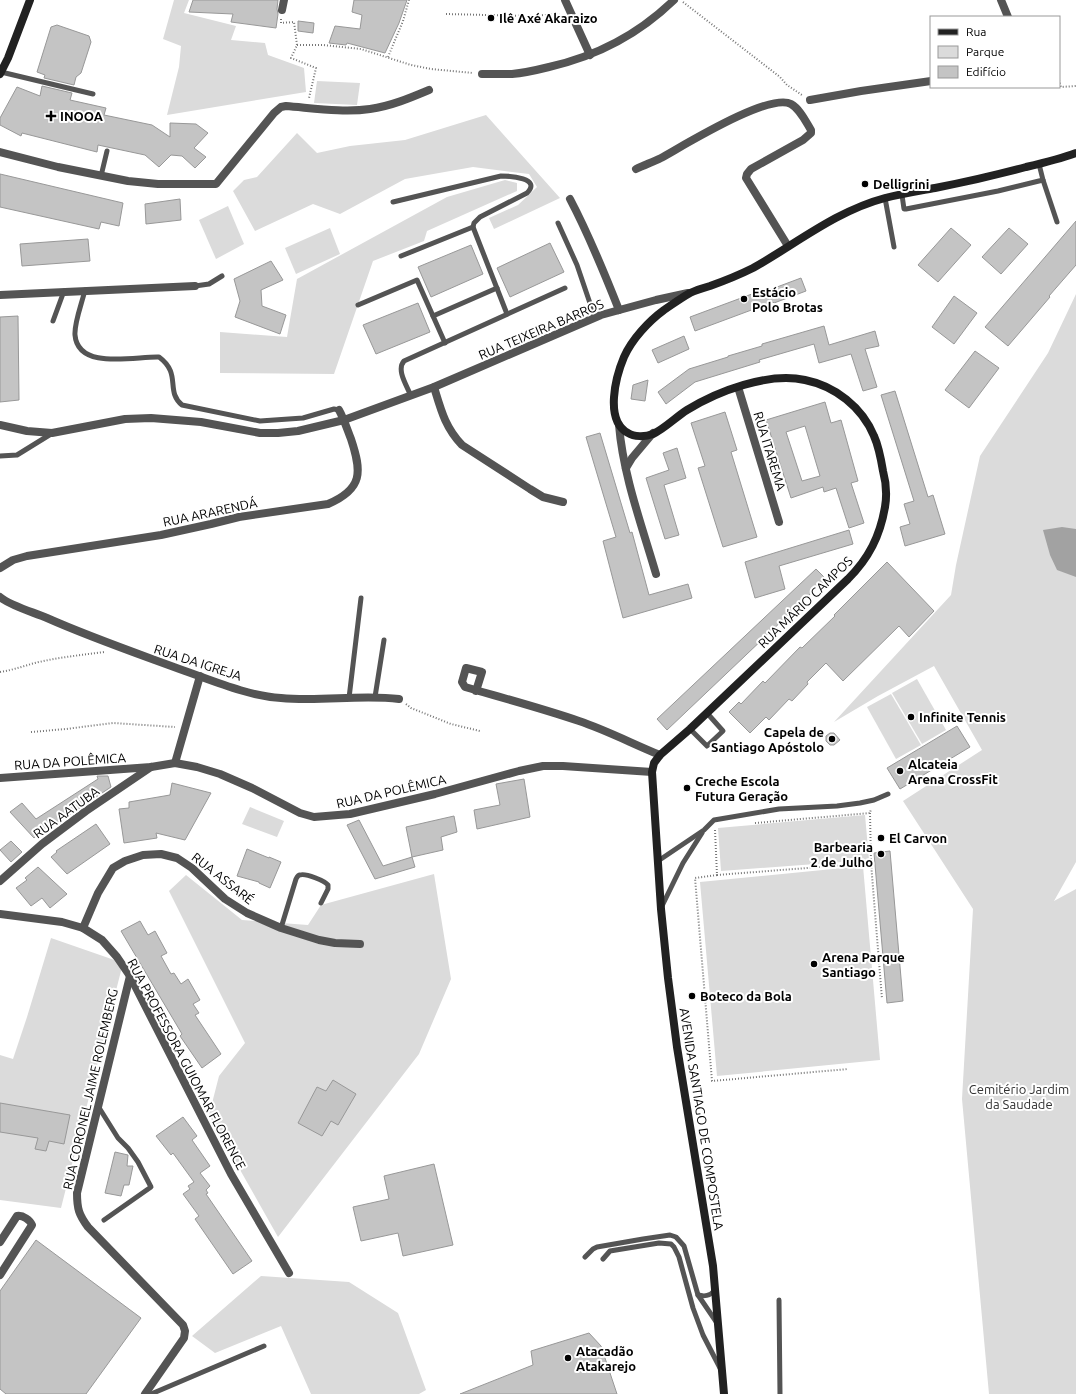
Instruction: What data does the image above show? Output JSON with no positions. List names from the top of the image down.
{
  "streets": {
    "main road": ["RUA TEIXEIRA BARROS", "RUA MÁRIO CAMPOS", "AVENIDA SANTIAGO DE COMPOSTELA"],
    "street": [
      "RUA ITAREMA",
      "RUA ARARENDÁ",
      "RUA DA IGREJA",
      "RUA DA POLÊMICA",
      "RUA AATUBA",
      "RUA ASSARÉ",
      "RUA PROFESSORA GUIOMAR FLORENCE",
      "RUA CORONEL JAIME ROLEMBERG"
    ]
  },
  "crossings": [
    ["RUA TEIXEIRA BARROS", "RUA ARARENDÁ"],
    ["RUA ITAREMA", "RUA MÁRIO CAMPOS"],
    ["RUA MÁRIO CAMPOS", "AVENIDA SANTIAGO DE COMPOSTELA"],
    ["RUA DA POLÊMICA", "RUA AATUBA"],
    ["RUA DA POLÊMICA", "AVENIDA SANTIAGO DE COMPOSTELA"],
    ["RUA ASSARÉ", "RUA PROFESSORA GUIOMAR FLORENCE"],
    ["RUA PROFESSORA GUIOMAR FLORENCE", "RUA CORONEL JAIME ROLEMBERG"]
  ],
  "parks": ["Cemitério Jardim da Saudade"],
  "places": {
    "other": [
      "Ilê Axé Akaraizo",
      "Delligrini",
      "Estácio Polo Brotas",
      "Infinite Tennis",
      "Capela de Santiago Apóstolo",
      "Alcateia Arena CrossFit",
      "Creche Escola Futura Geração",
      "El Carvon",
      "Barbearia 2 de Julho",
      "Arena Parque Santiago",
      "Boteco da Bola",
      "Atacadão Atakarejo"
    ],
    "health": ["INOOA"]
  },
  "legend": ["Rua", "Parque", "Edifício"]
}
